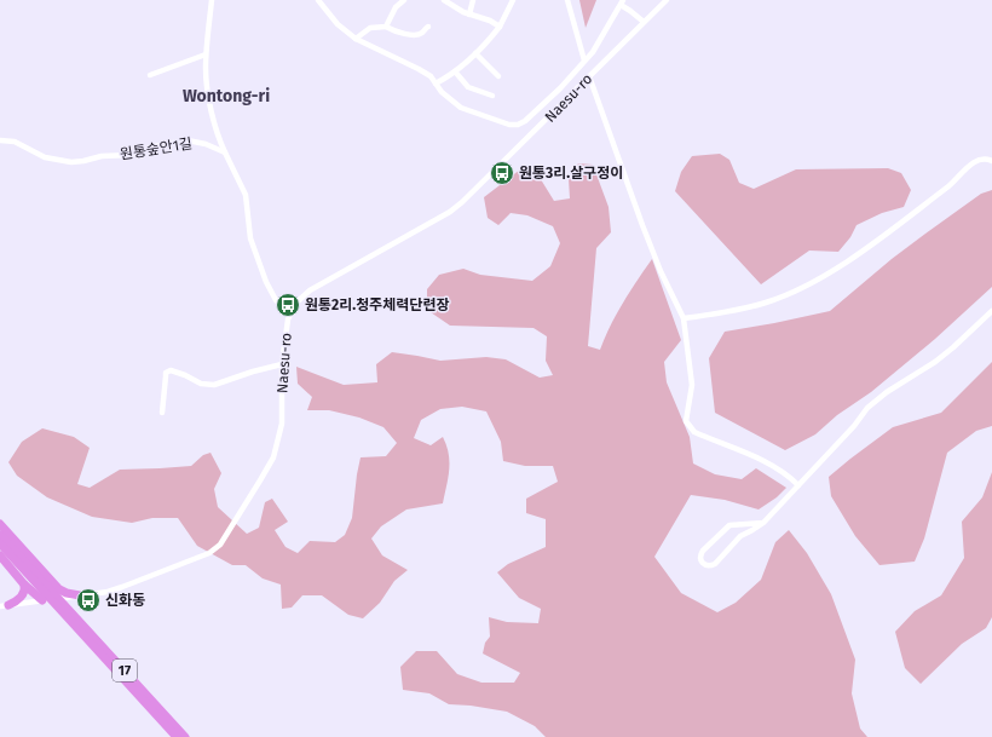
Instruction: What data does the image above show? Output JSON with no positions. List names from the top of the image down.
{
  "streets": {
    "highway": ["17"],
    "street": ["Naesu-ro", "원통숲안1길"]
  },
  "crossings": [
    ["Naesu-ro", "17"]
  ],
  "districts": ["Wontong-ri"],
  "places": {
    "bus stop": ["원통3리.살구정이", "원통2리.청주체력단련장", "신화동"]
  }
}
